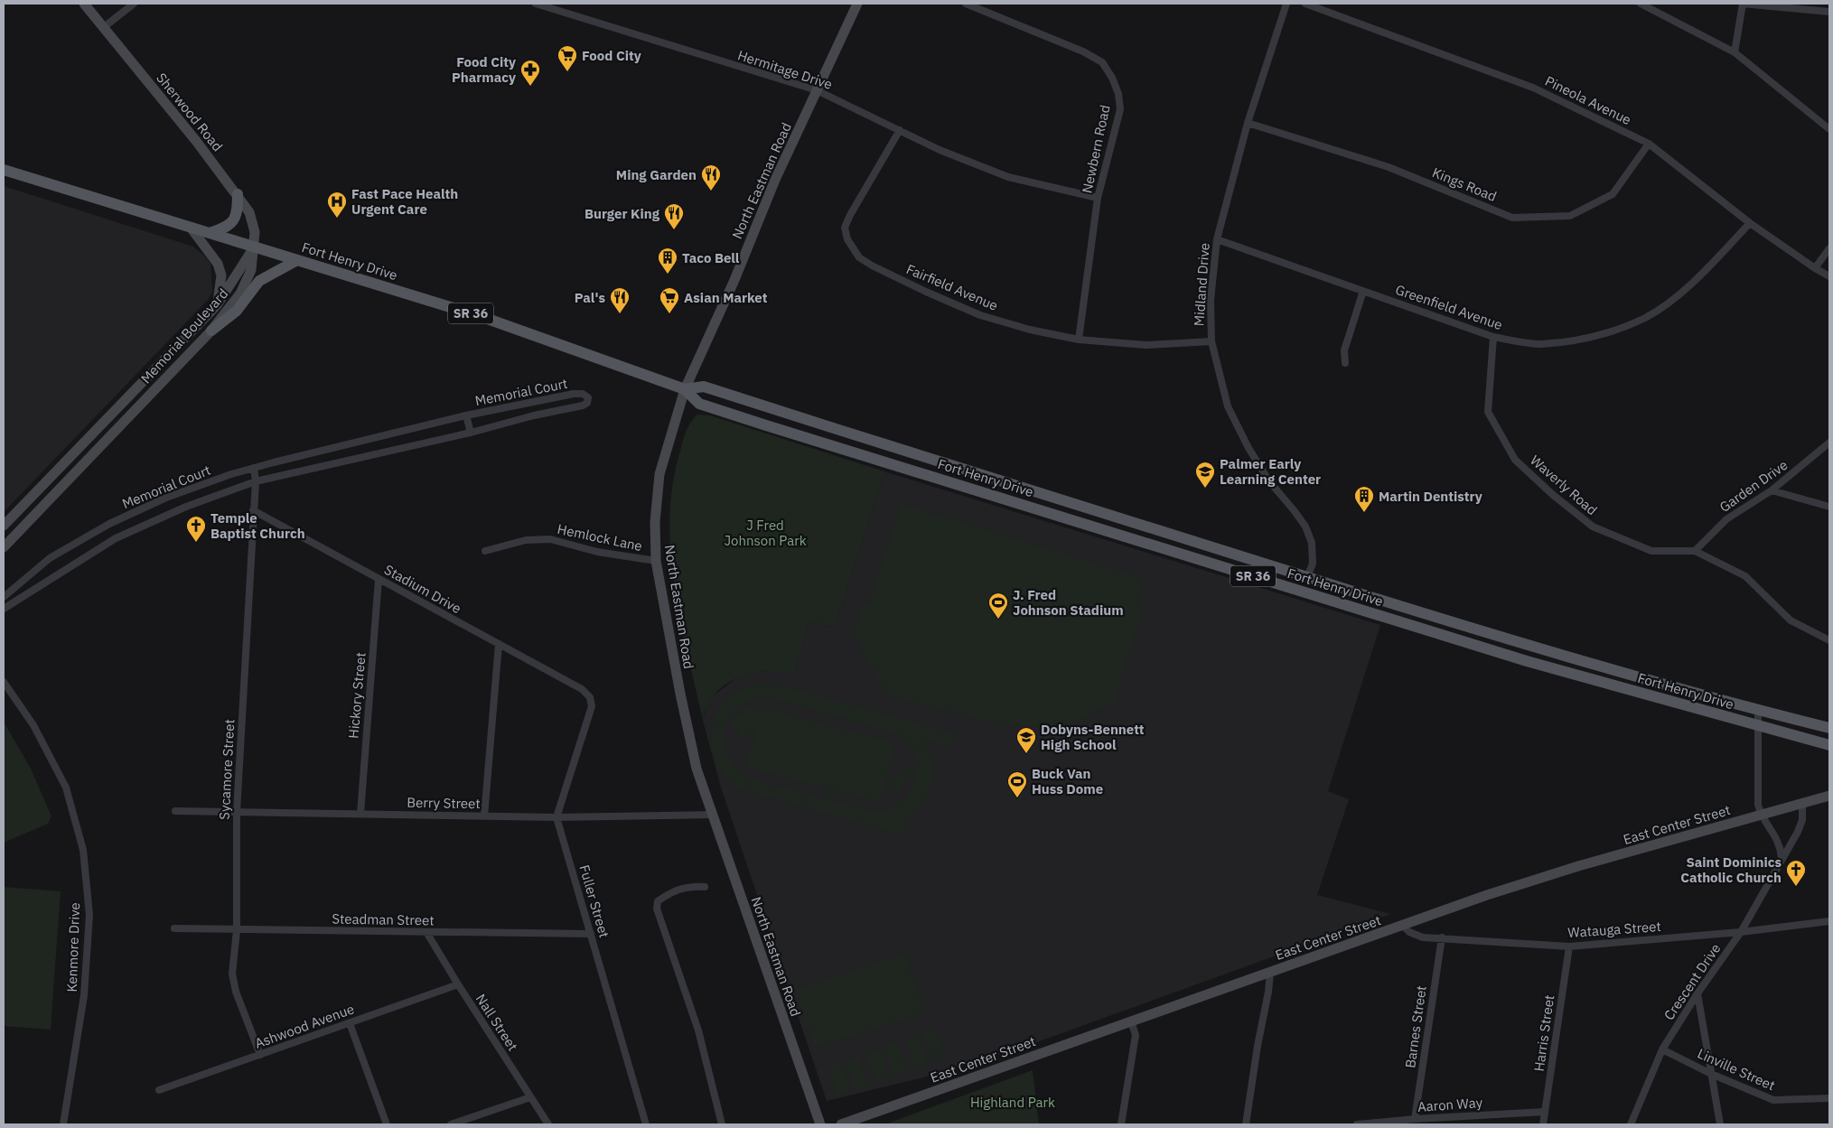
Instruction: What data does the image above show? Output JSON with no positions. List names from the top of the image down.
{
  "streets": {
    "main road": [
      "Sherwood Road",
      "North Eastman Road",
      "Fort Henry Drive",
      "SR 36",
      "Memorial Boulevard",
      "East Center Street"
    ],
    "street": [
      "Hermitage Drive",
      "Pineola Avenue",
      "Newbern Road",
      "Kings Road",
      "Midland Drive",
      "Fairfield Avenue",
      "Greenfield Avenue",
      "Memorial Court",
      "Waverly Road",
      "Garden Drive",
      "Hemlock Lane",
      "Stadium Drive",
      "Hickory Street",
      "Sycamore Street",
      "Berry Street",
      "Fuller Street",
      "Steadman Street",
      "Watauga Street",
      "Kenmore Drive",
      "Crescent Drive",
      "Nall Street",
      "Ashwood Avenue",
      "Barnes Street",
      "Harris Street",
      "Linville Street",
      "Aaron Way"
    ]
  },
  "crossings": [
    ["Hermitage Drive", "Newbern Road"],
    ["Hermitage Drive", "North Eastman Road"],
    ["Hermitage Drive", "Fairfield Avenue"],
    ["Pineola Avenue", "Kings Road"],
    ["Pineola Avenue", "Greenfield Avenue"],
    ["Sherwood Road", "Fort Henry Drive"],
    ["Sherwood Road", "Memorial Boulevard"],
    ["Newbern Road", "Fairfield Avenue"],
    ["North Eastman Road", "Fort Henry Drive"],
    ["North Eastman Road", "Hemlock Lane"],
    ["North Eastman Road", "Berry Street"],
    ["Kings Road", "Midland Drive"],
    ["Fort Henry Drive", "Midland Drive"],
    ["Fort Henry Drive", "Memorial Boulevard"],
    ["Midland Drive", "Fairfield Avenue"],
    ["Midland Drive", "Greenfield Avenue"],
    ["Greenfield Avenue", "Waverly Road"],
    ["Memorial Court", "Sycamore Street"],
    ["Waverly Road", "Garden Drive"],
    ["Stadium Drive", "Hickory Street"],
    ["Stadium Drive", "Sycamore Street"],
    ["Stadium Drive", "Berry Street"],
    ["Stadium Drive", "Fuller Street"],
    ["Hickory Street", "Berry Street"],
    ["Sycamore Street", "Berry Street"],
    ["Sycamore Street", "Steadman Street"],
    ["Sycamore Street", "Ashwood Avenue"],
    ["Berry Street", "Fuller Street"],
    ["East Center Street", "Watauga Street"],
    ["East Center Street", "Crescent Drive"],
    ["Fuller Street", "Steadman Street"],
    ["Steadman Street", "Nall Street"],
    ["Watauga Street", "Crescent Drive"],
    ["Watauga Street", "Barnes Street"],
    ["Watauga Street", "Harris Street"],
    ["Crescent Drive", "Linville Street"],
    ["Nall Street", "Ashwood Avenue"],
    ["Barnes Street", "Aaron Way"],
    ["Harris Street", "Aaron Way"]
  ],
  "parks": ["J Fred Johnson Park", "Highland Park"],
  "places": {
    "supermarket": ["Food City", "Asian Market"],
    "pharmacy": ["Food City Pharmacy"],
    "restaurant": ["Ming Garden", "Burger King", "Pal's"],
    "hospital": ["Fast Pace Health Urgent Care"],
    "building": ["Taco Bell", "Martin Dentistry"],
    "school or university": ["Palmer Early Learning Center", "Dobyns-Bennett High School"],
    "church": ["Temple Baptist Church", "Saint Dominics Catholic Church"],
    "sports": ["J. Fred Johnson Stadium", "Buck Van Huss Dome"]
  }
}
